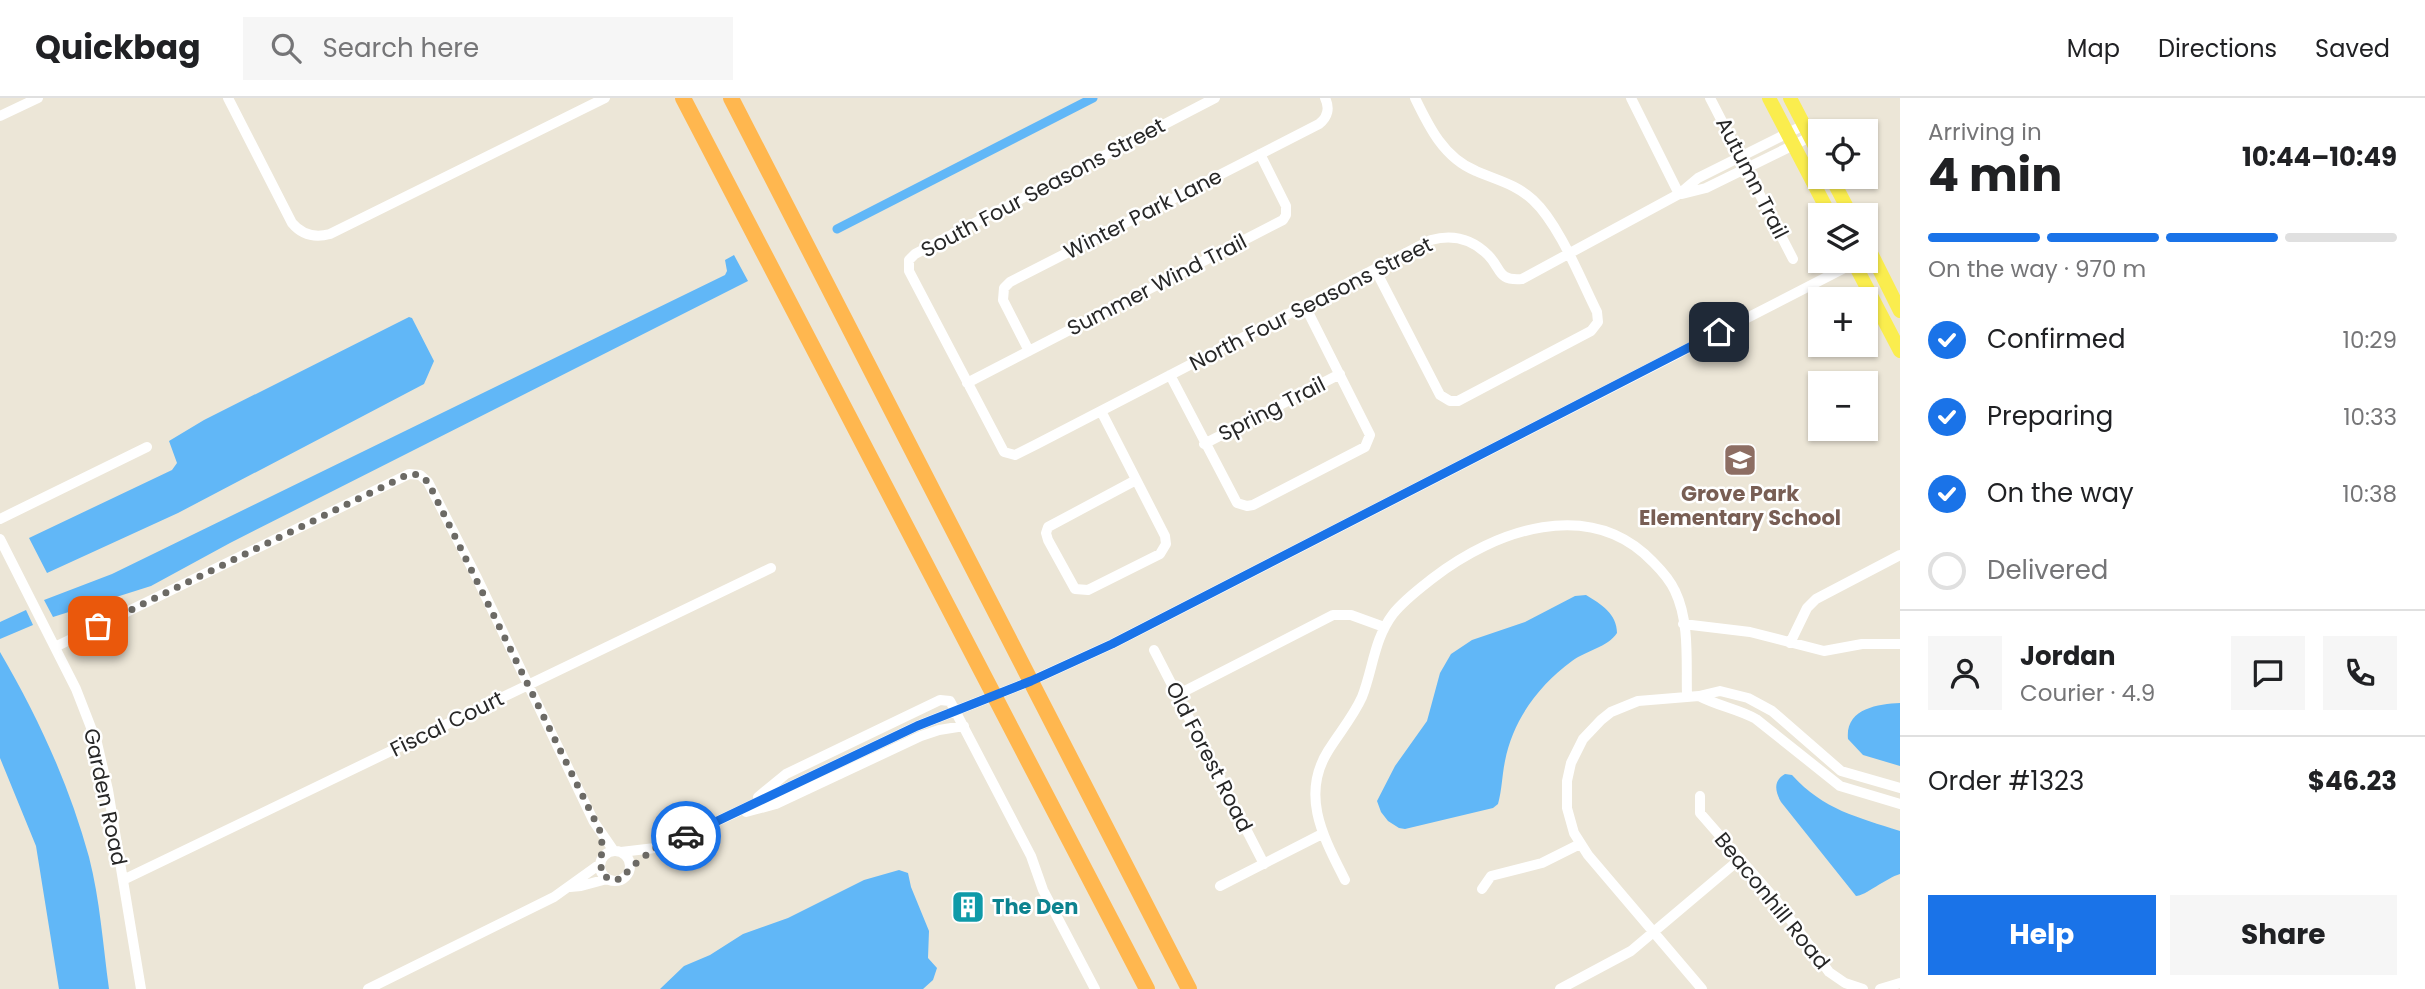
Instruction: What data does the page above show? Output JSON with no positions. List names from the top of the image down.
{
  "streets": {
    "street": [
      "Autumn Trail",
      "South Four Seasons Street",
      "Winter Park Lane",
      "Summer Wind Trail",
      "North Four Seasons Street",
      "Spring Trail",
      "Fiscal Court",
      "Old Forest Road",
      "Garden Road",
      "Beaconhill Road"
    ]
  },
  "crossings": [
    ["Autumn Trail", "North Four Seasons Street"],
    ["South Four Seasons Street", "Summer Wind Trail"],
    ["South Four Seasons Street", "North Four Seasons Street"],
    ["Winter Park Lane", "Summer Wind Trail"],
    ["Summer Wind Trail", "North Four Seasons Street"],
    ["Fiscal Court", "Garden Road"]
  ],
  "places": {
    "school or university": ["Grove Park Elementary School"],
    "building": ["The Den"]
  },
  "page": {
    "header": "Quickbag",
    "search": "Search here",
    "nav": ["Map", "Directions", "Saved"],
    "heading": ["4 min", "Arriving in", "10:44–10:49"],
    "panel": [
      "Jordan",
      "Courier · 4.9",
      "Order #1323",
      "$46.23"
    ],
    "map_buttons": ["+", "−"],
    "bar": "On the way · 970 m",
    "list": [
      ["Confirmed", "10:29"],
      ["Preparing", "10:33"],
      ["On the way", "10:38"],
      "Delivered"
    ],
    "buttons": ["Help", "Share"]
  }
}
